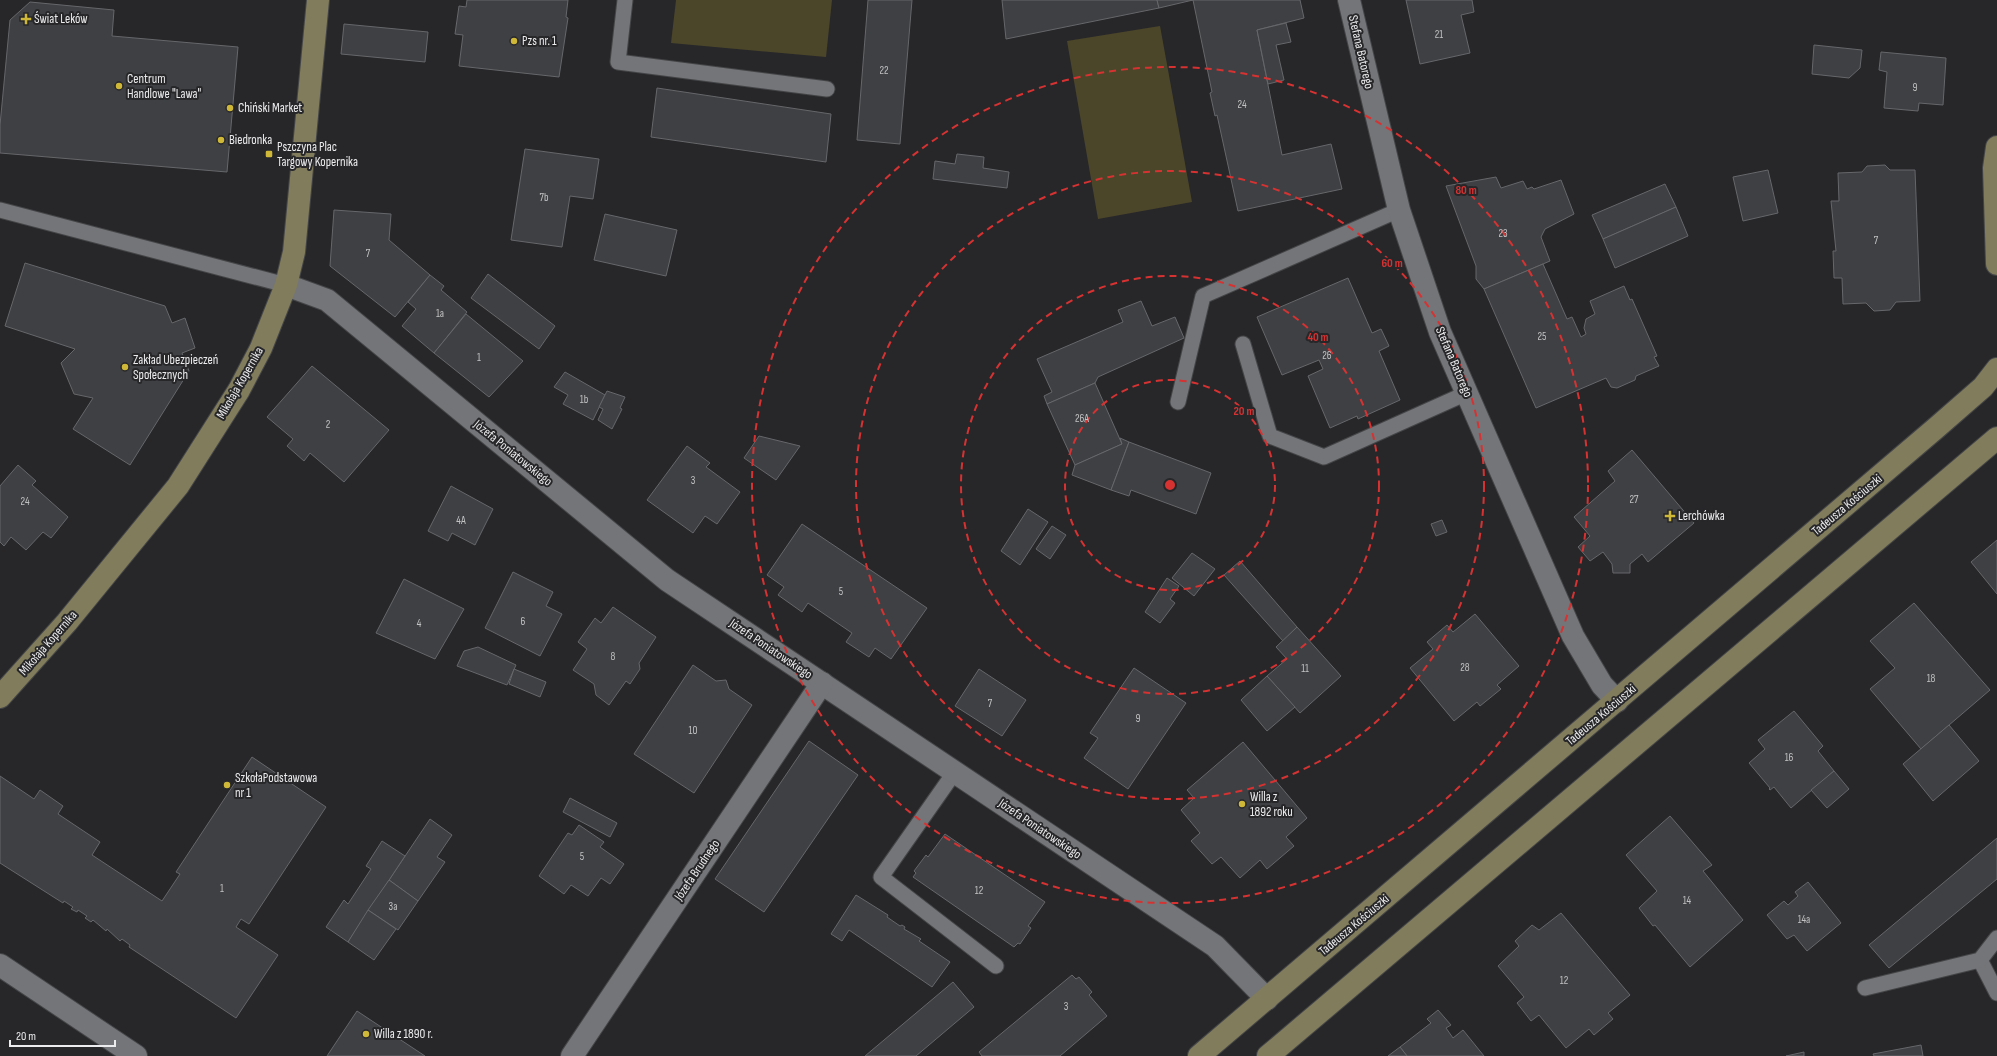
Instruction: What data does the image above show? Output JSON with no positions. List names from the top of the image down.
{
  "streets": {
    "street": [
      "Stefana Batorego",
      "Mikołaja Kopernika",
      "Józefa Poniatowskiego",
      "Tadeusza Kościuszki",
      "Józefa Brudnego"
    ]
  },
  "crossings": [
    ["Stefana Batorego", "Tadeusza Kościuszki"],
    ["Mikołaja Kopernika", "Józefa Poniatowskiego"],
    ["Józefa Poniatowskiego", "Tadeusza Kościuszki"],
    ["Józefa Poniatowskiego", "Józefa Brudnego"]
  ],
  "places": {
    "health": ["Świat Leków", "Lerchówka"],
    "other": [
      "Pzs nr. 1",
      "Centrum Handlowe \"Lawa\"",
      "Chiński Market",
      "Biedronka",
      "Zakład Ubezpieczeń Społecznych",
      "SzkołaPodstawowa nr 1",
      "Willa z 1892 roku",
      "Willa z 1890 r."
    ],
    "transit": ["Pszczyna Plac Targowy Kopernika"]
  },
  "house_numbers": [
    "21",
    "22",
    "9",
    "24",
    "7b",
    "23",
    "7",
    "7",
    "1a",
    "25",
    "26",
    "1",
    "1b",
    "26A",
    "2",
    "3",
    "27",
    "24",
    "4A",
    "5",
    "6",
    "4",
    "8",
    "28",
    "11",
    "18",
    "7",
    "9",
    "10",
    "16",
    "5",
    "1",
    "12",
    "14",
    "3a",
    "14a",
    "12",
    "3"
  ],
  "scale_bar": "20 m",
  "rings": [
    "80 m",
    "60 m",
    "40 m",
    "20 m"
  ]
}
